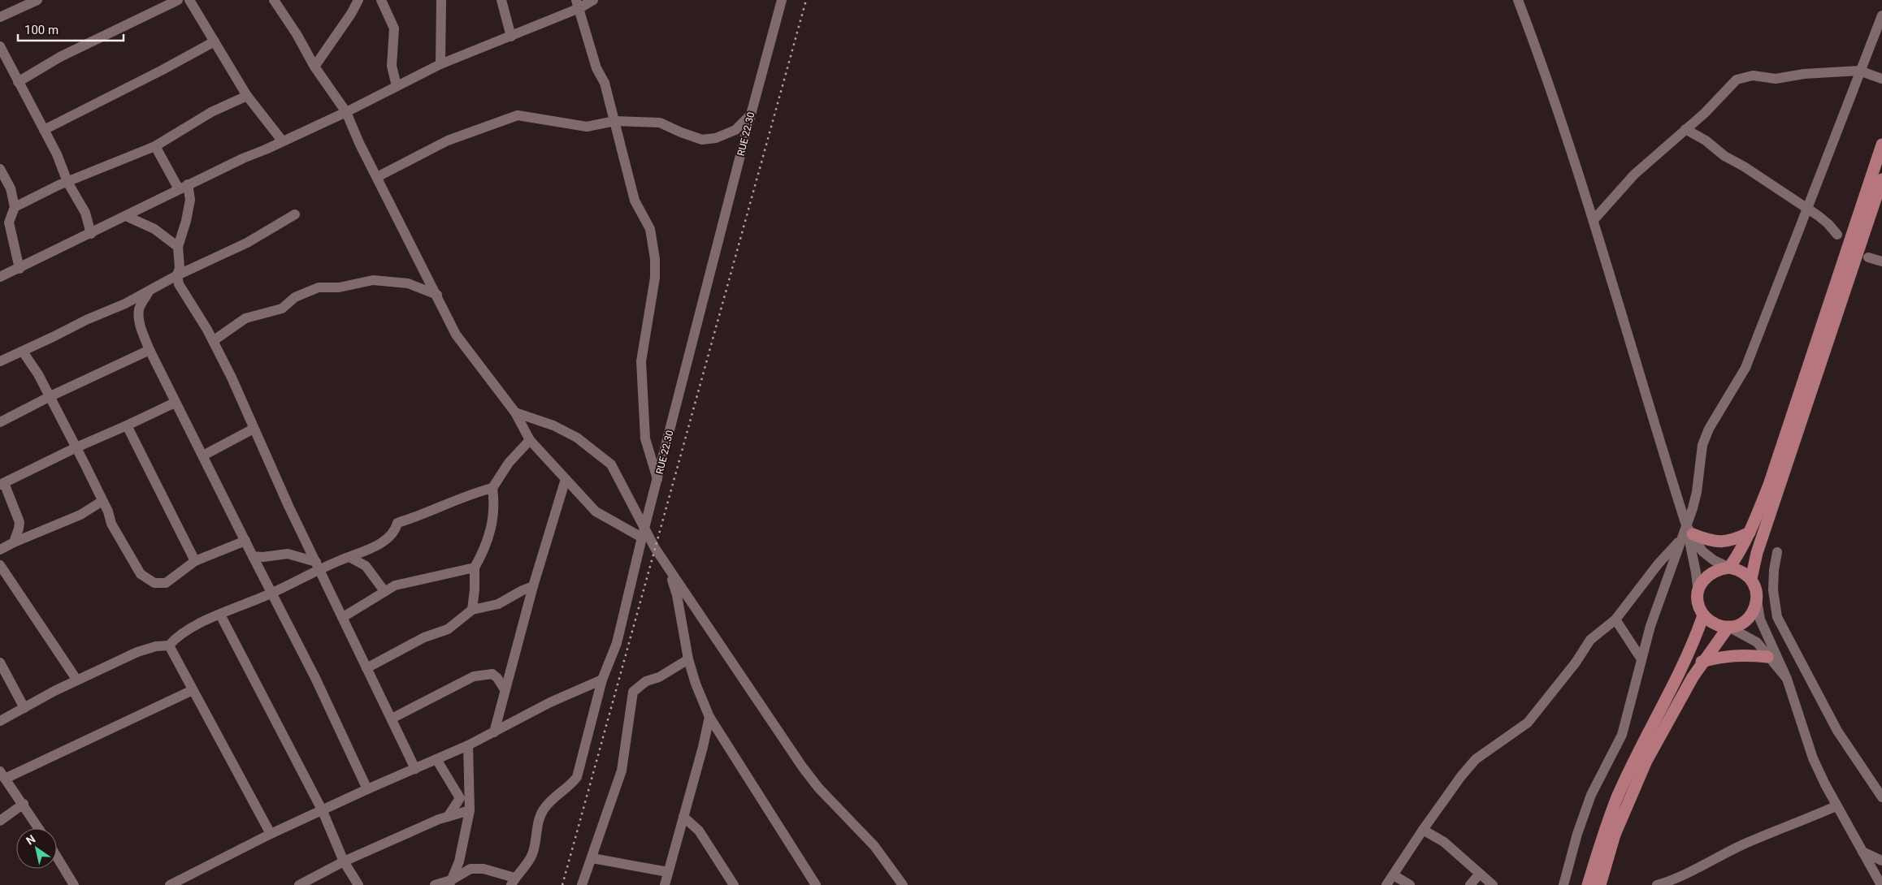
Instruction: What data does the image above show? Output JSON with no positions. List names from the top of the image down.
{
  "streets": {
    "street": ["RUE 22.30"]
  },
  "scale_bar": "100 m",
  "north": "top left"
}
